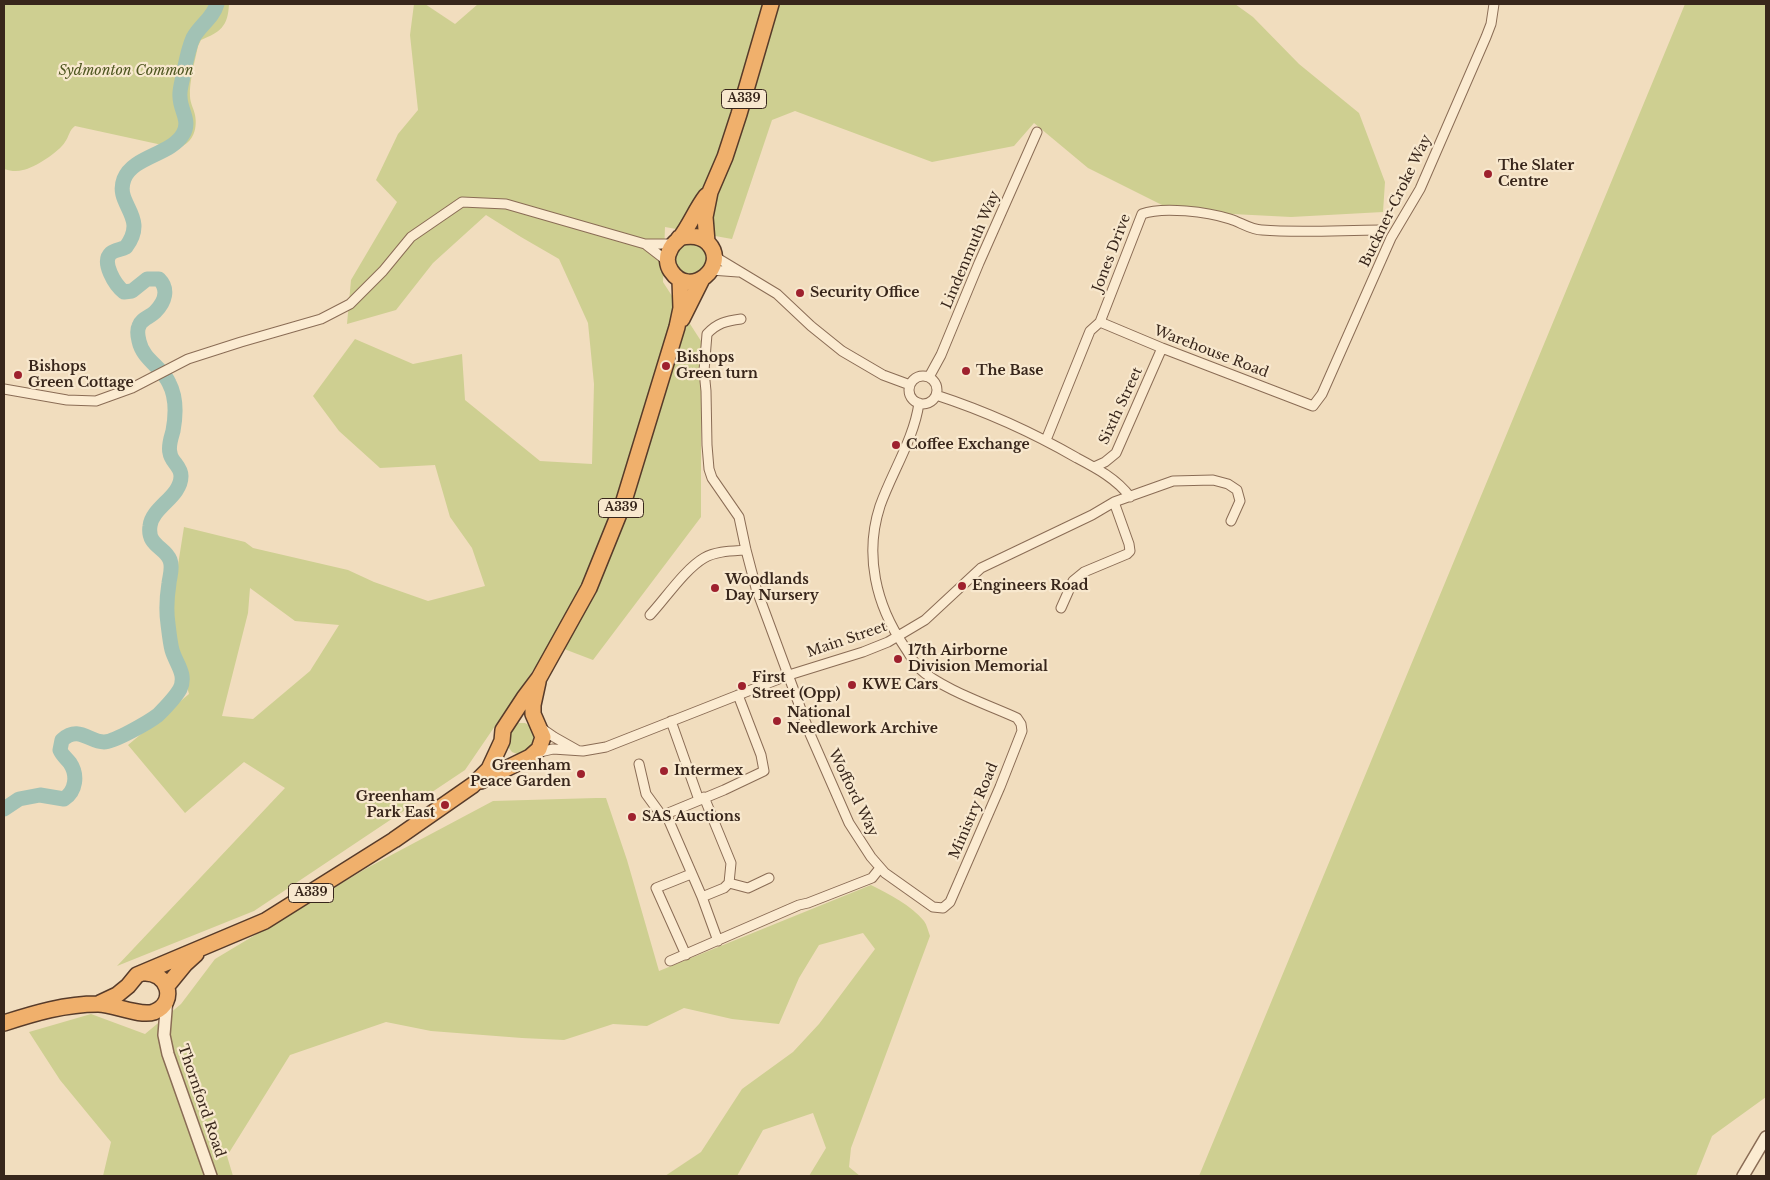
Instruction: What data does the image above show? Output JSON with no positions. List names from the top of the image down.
{
  "streets": {
    "highway": ["A339"],
    "street": [
      "Buckner-Croke Way",
      "Lindenmuth Way",
      "Jones Drive",
      "Warehouse Road",
      "Sixth Street",
      "Main Street",
      "Wofford Way",
      "Ministry Road",
      "Thornford Road"
    ]
  },
  "crossings": [
    ["A339", "Main Street"],
    ["A339", "Thornford Road"],
    ["Buckner-Croke Way", "Warehouse Road"],
    ["Jones Drive", "Warehouse Road"],
    ["Warehouse Road", "Sixth Street"],
    ["Main Street", "Wofford Way"],
    ["Main Street", "Ministry Road"],
    ["Wofford Way", "Ministry Road"]
  ],
  "parks": ["Sydmonton Common"],
  "places": [
    "The Slater Centre",
    "Security Office",
    "Bishops Green turn",
    "The Base",
    "Bishops Green Cottage",
    "Coffee Exchange",
    "Engineers Road",
    "Woodlands Day Nursery",
    "17th Airborne Division Memorial",
    "KWE Cars",
    "First Street (Opp)",
    "National Needlework Archive",
    "Intermex",
    "Greenham Peace Garden",
    "Greenham Park East",
    "SAS Auctions"
  ]
}
